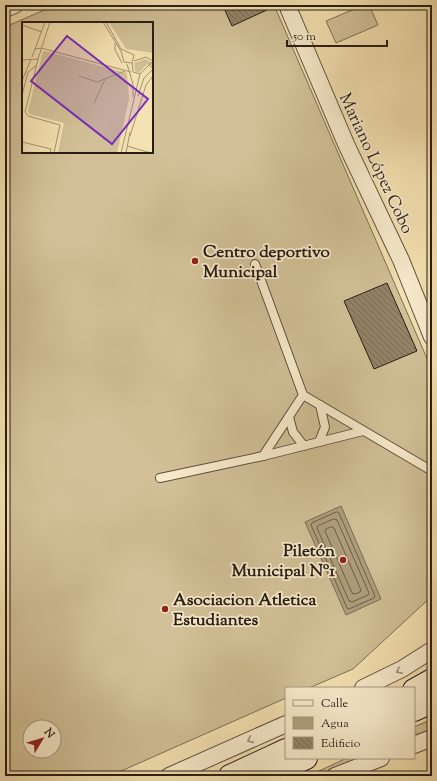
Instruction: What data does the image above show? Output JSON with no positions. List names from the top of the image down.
{
  "streets": {
    "street": ["Mariano López Cobo"]
  },
  "places": ["Centro deportivo Municipal", "Piletón Municipal Nº1", "Asociacion Atletica Estudiantes"],
  "legend": ["Calle", "Agua", "Edificio"],
  "scale_bar": "50 m",
  "north": "top right"
}
